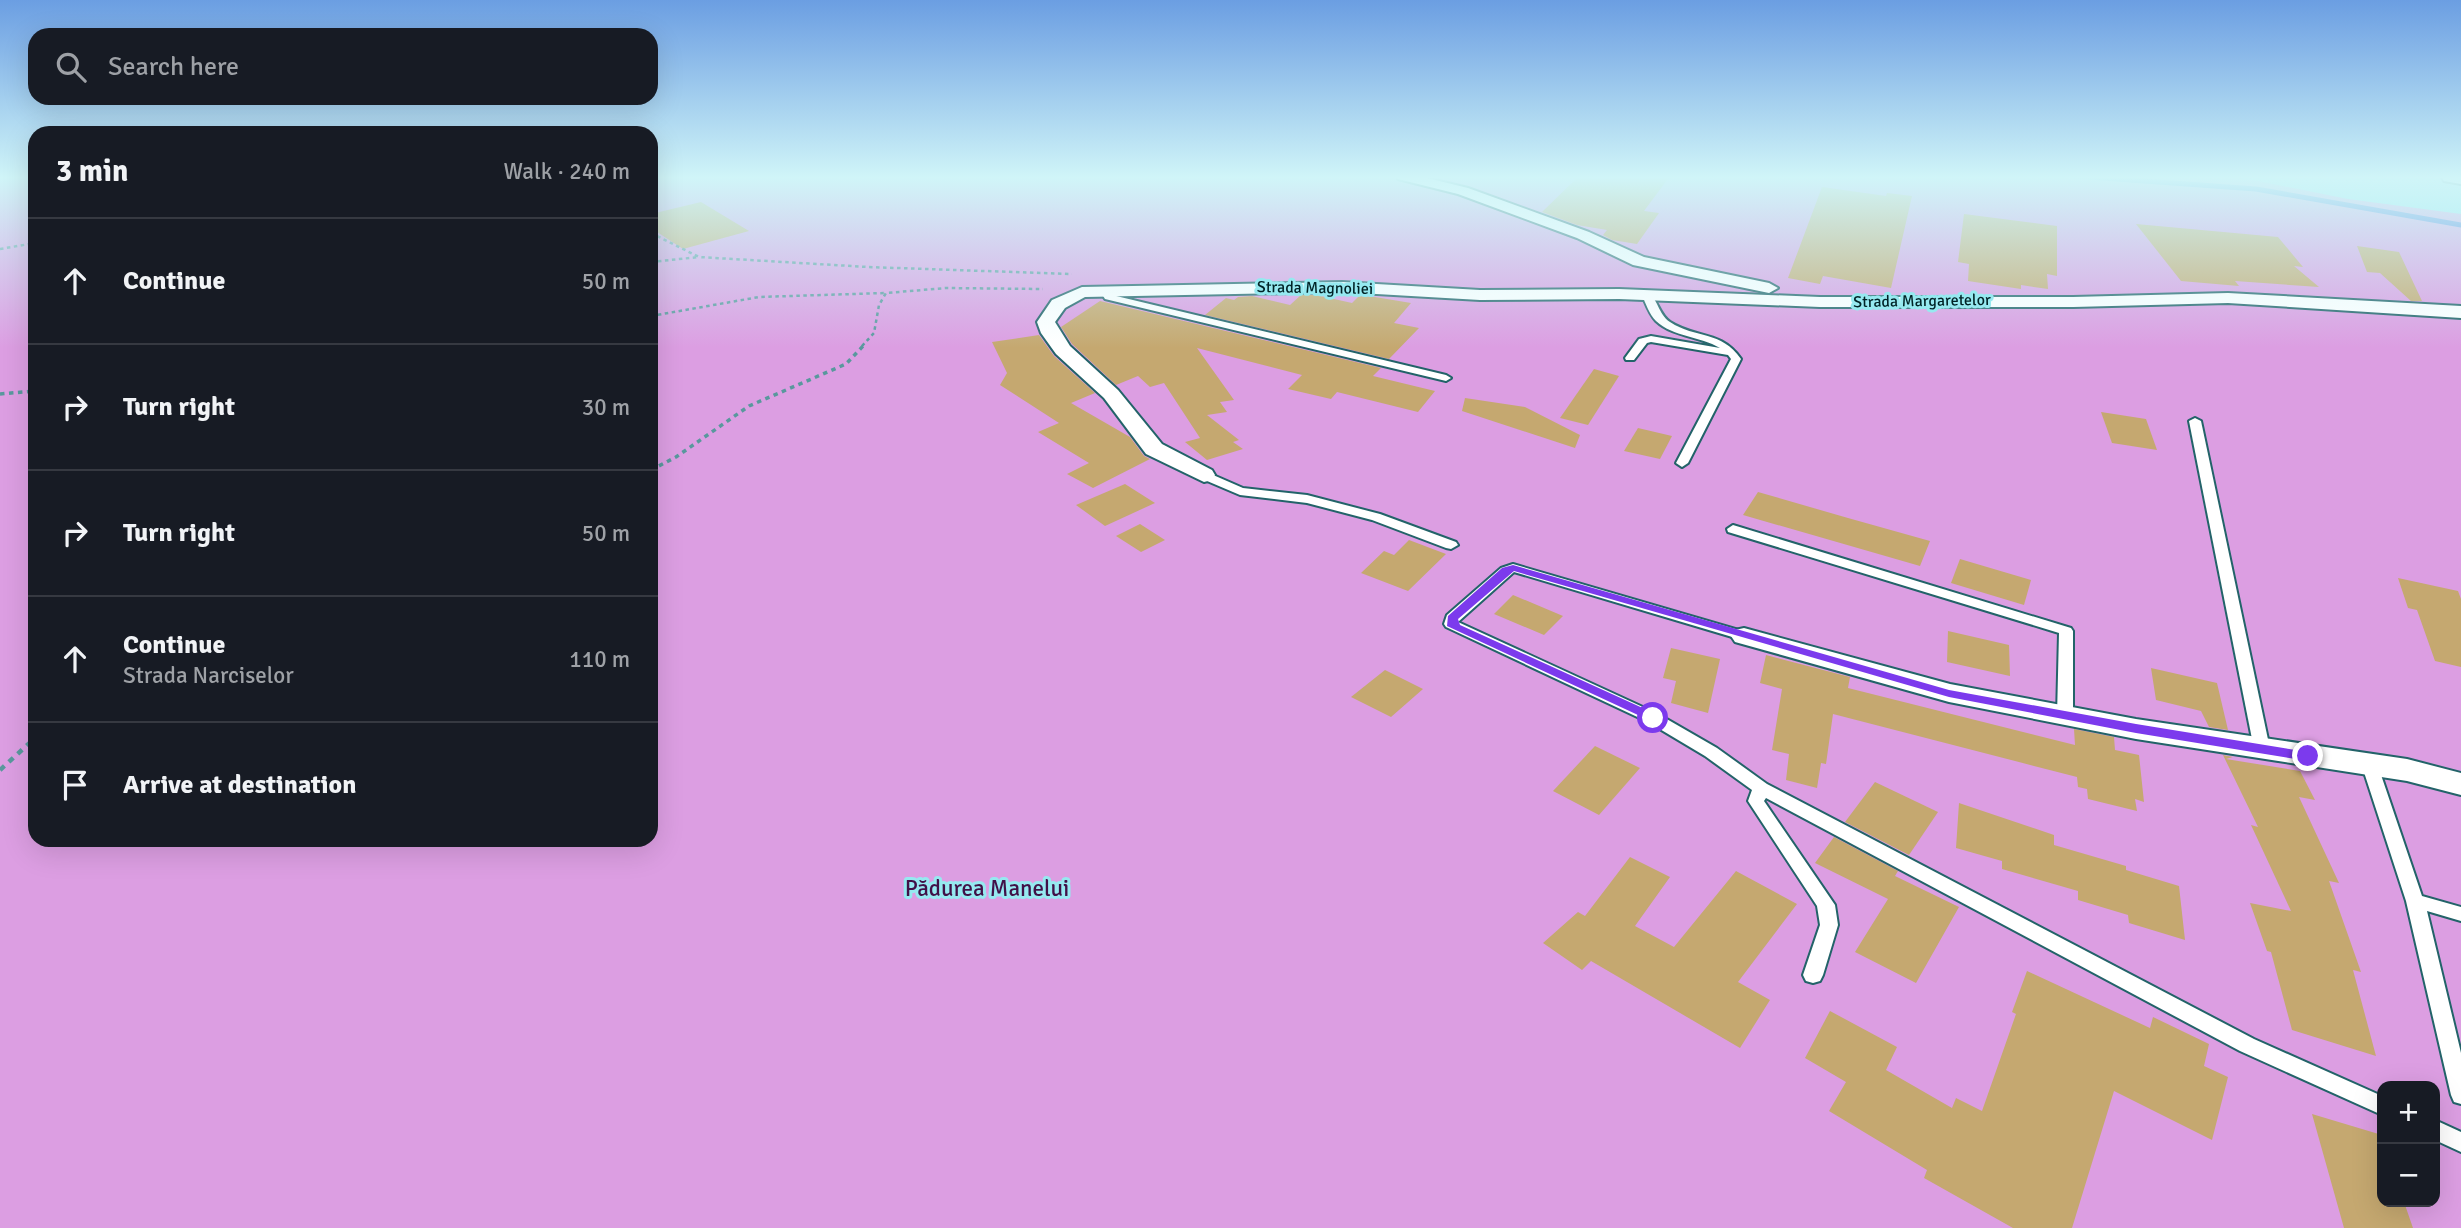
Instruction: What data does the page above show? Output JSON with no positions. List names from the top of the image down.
{
  "streets": {
    "street": ["Strada Magnoliei", "Strada Margaretelor"]
  },
  "crossings": [
    ["Strada Magnoliei", "Strada Margaretelor"]
  ],
  "parks": ["Pădurea Manelui"],
  "page": {
    "search": "Search here",
    "heading": ["3 min", "Walk · 240 m"],
    "list": [
      ["Continue", "50 m"],
      ["Turn right", "30 m"],
      ["Turn right", "50 m"],
      ["Continue", "Strada Narciselor", "110 m"],
      "Arrive at destination"
    ],
    "map_buttons": ["+", "−"]
  }
}
